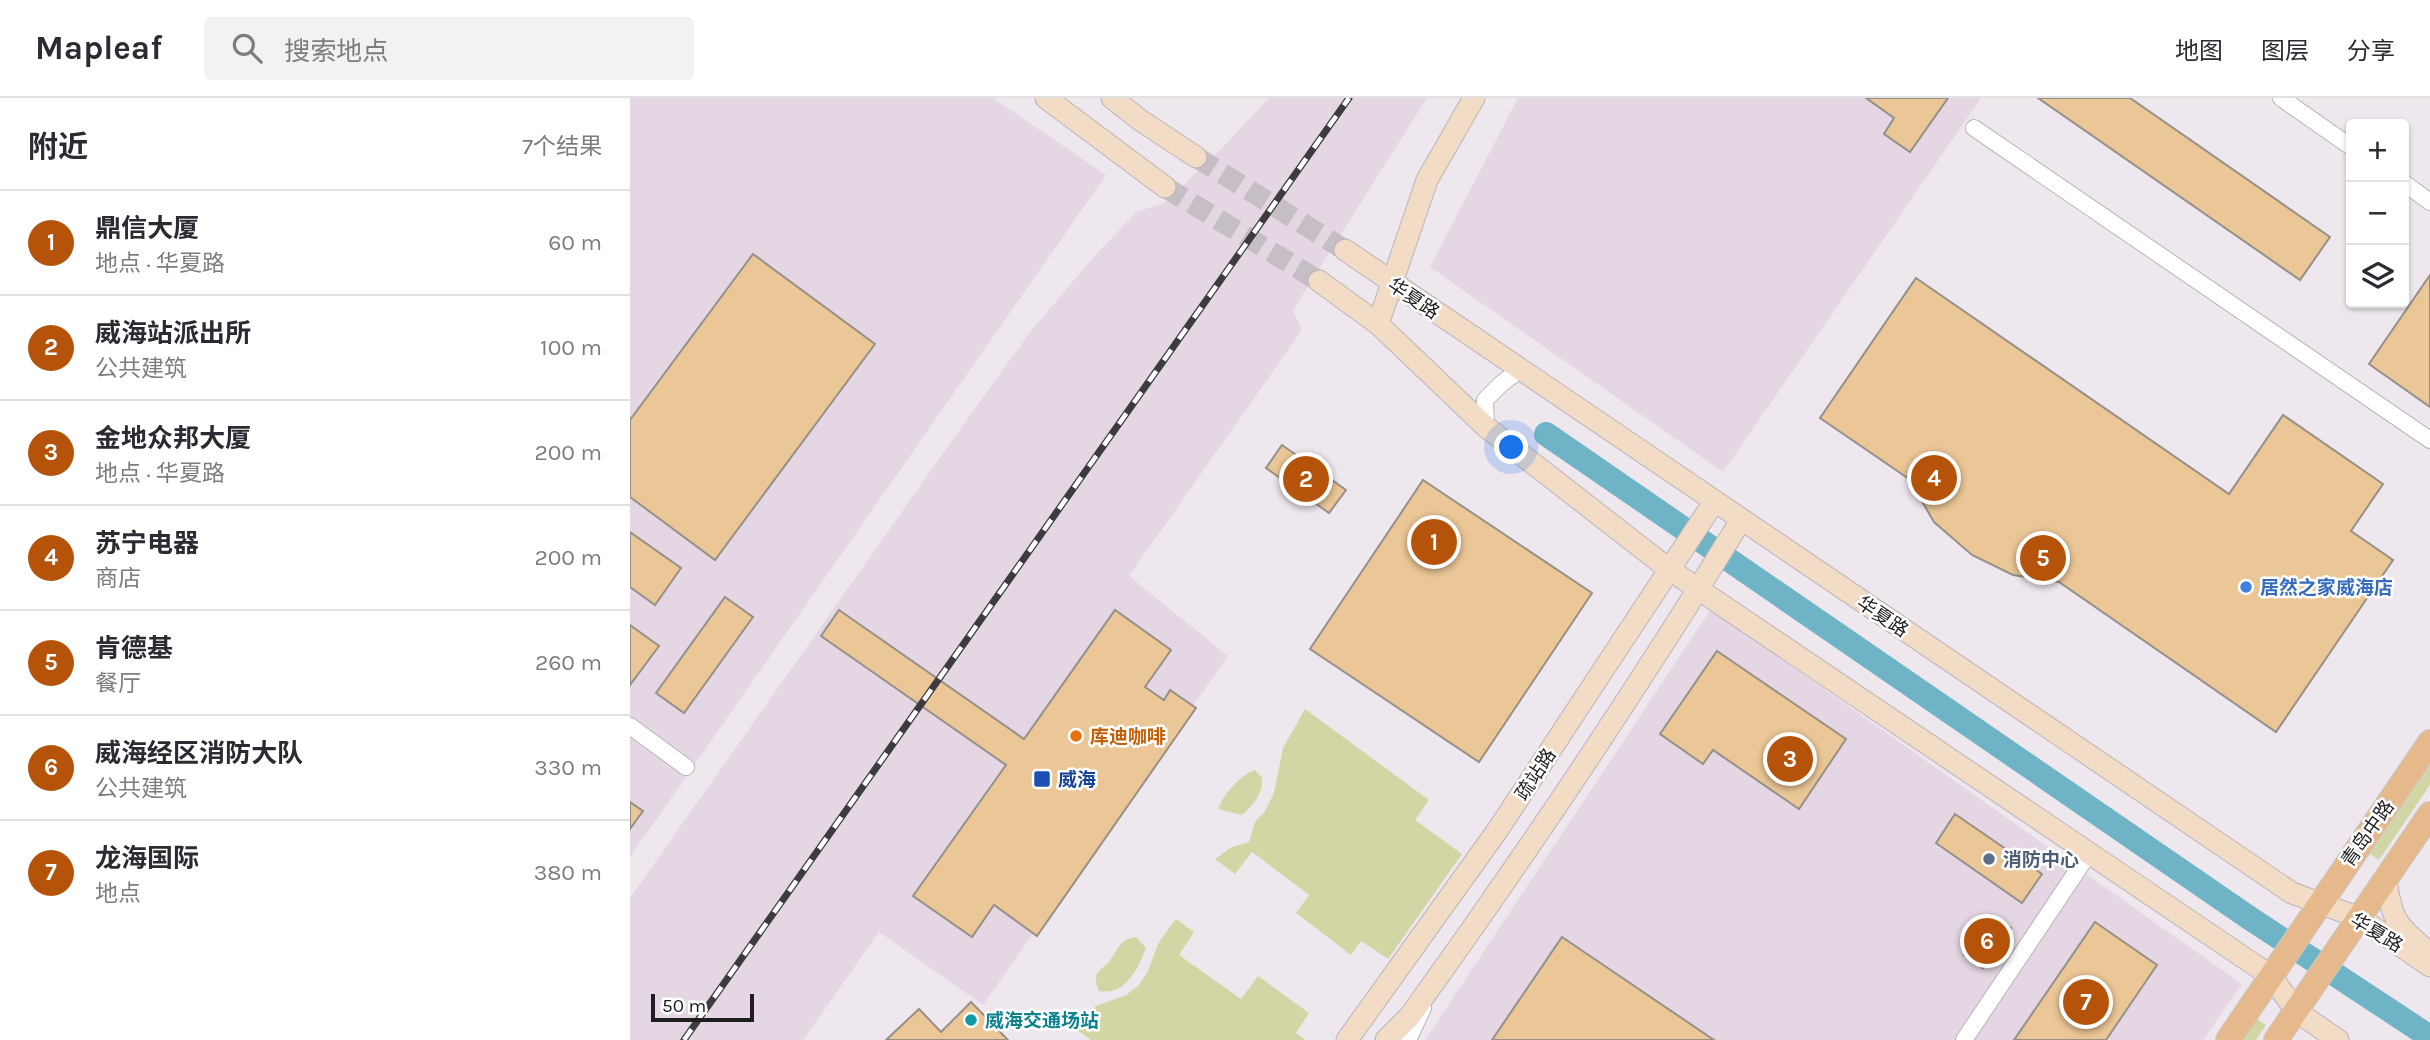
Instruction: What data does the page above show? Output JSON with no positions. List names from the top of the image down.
{
  "streets": {
    "main road": ["华夏路", "疏站路", "青岛中路"]
  },
  "crossings": [
    ["华夏路", "疏站路"],
    ["华夏路", "青岛中路"]
  ],
  "places": {
    "other": [
      "居然之家威海店",
      "库迪咖啡",
      "消防中心",
      "威海交通场站"
    ],
    "transit": ["威海"]
  },
  "scale_bar": "50 m",
  "page": {
    "header": "Mapleaf",
    "search": "搜索地点",
    "nav": ["地图", "图层", "分享"],
    "heading": ["附近", "7个结果"],
    "map_buttons": ["+", "−"],
    "list": [
      {
        "mark": "1",
        "name": "鼎信大厦",
        "note": "地点 · 华夏路",
        "value": "60 m"
      },
      {
        "mark": "2",
        "name": "威海站派出所",
        "note": "公共建筑",
        "value": "100 m"
      },
      {
        "mark": "3",
        "name": "金地众邦大厦",
        "note": "地点 · 华夏路",
        "value": "200 m"
      },
      {
        "mark": "4",
        "name": "苏宁电器",
        "note": "商店",
        "value": "200 m"
      },
      {
        "mark": "5",
        "name": "肯德基",
        "note": "餐厅",
        "value": "260 m"
      },
      {
        "mark": "6",
        "name": "威海经区消防大队",
        "note": "公共建筑",
        "value": "330 m"
      },
      {
        "mark": "7",
        "name": "龙海国际",
        "note": "地点",
        "value": "380 m"
      }
    ],
    "pins": [
      "4",
      "2",
      "1",
      "5",
      "3",
      "6",
      "7"
    ],
    "scale": "50 m"
  }
}
